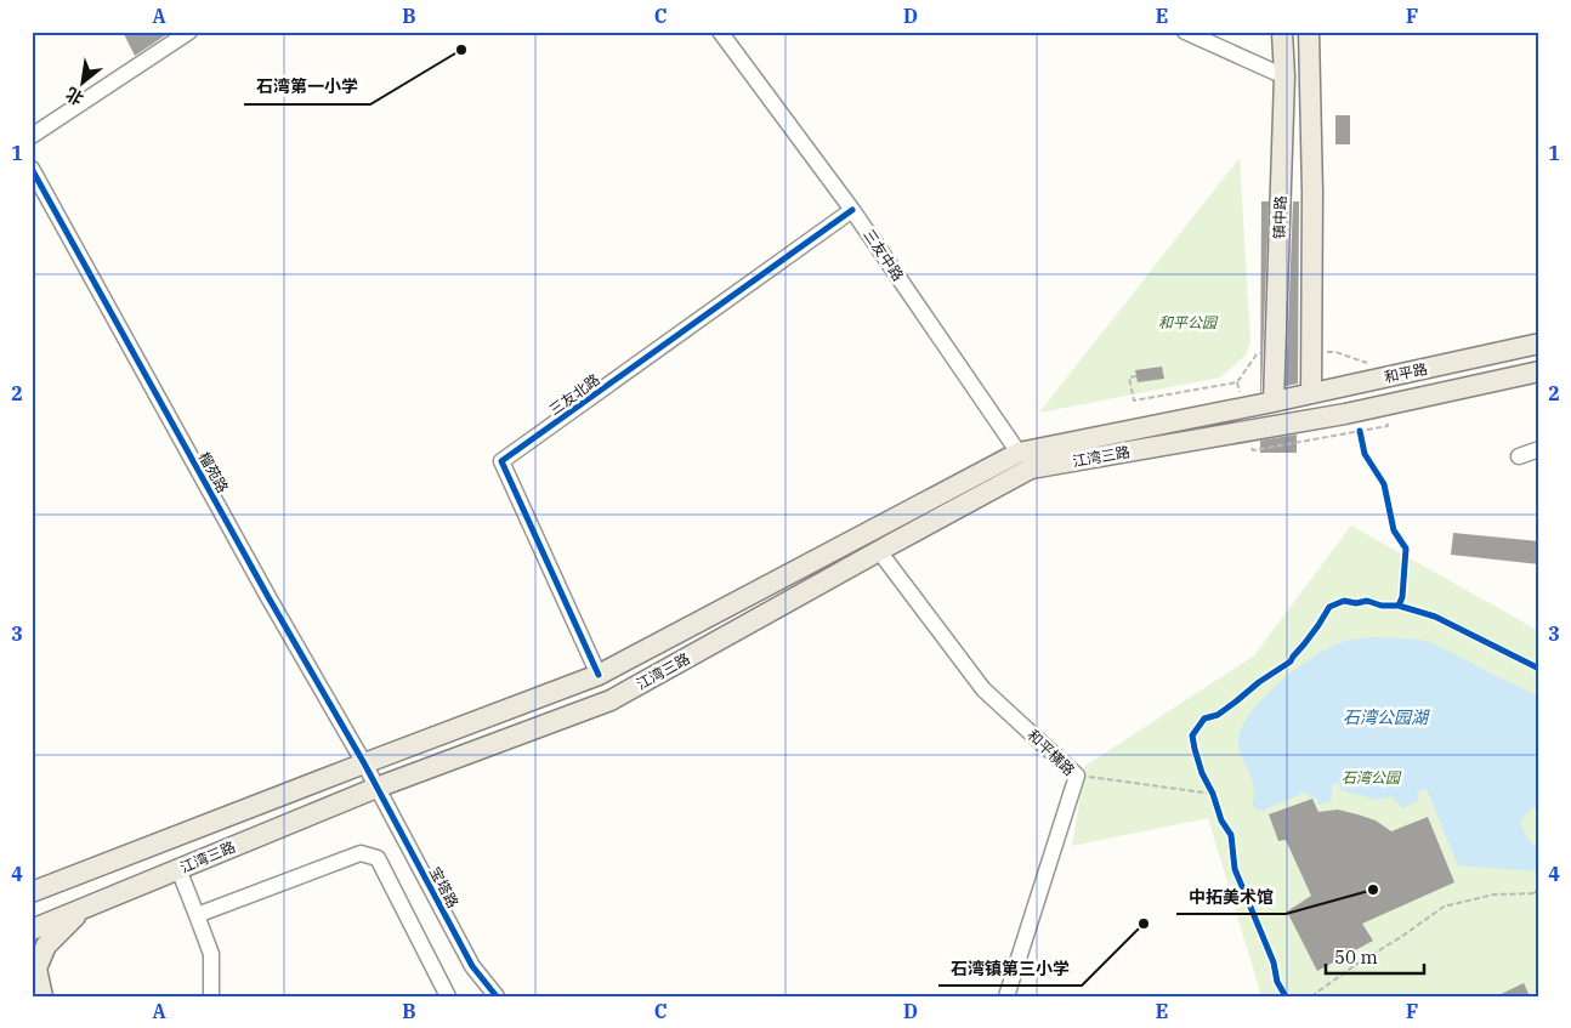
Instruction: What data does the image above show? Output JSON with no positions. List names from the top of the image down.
{
  "streets": {
    "main road": ["镇中路", "和平路", "江湾三路"],
    "street": [
      "三友中路",
      "三友北路",
      "榴苑路",
      "和平横路",
      "宝塔路"
    ]
  },
  "crossings": [
    ["镇中路", "和平路"],
    ["镇中路", "江湾三路"],
    ["三友中路", "三友北路"],
    ["三友中路", "江湾三路"],
    ["和平路", "江湾三路"],
    ["三友北路", "江湾三路"],
    ["江湾三路", "榴苑路"],
    ["江湾三路", "和平横路"],
    ["江湾三路", "宝塔路"],
    ["榴苑路", "宝塔路"]
  ],
  "water": ["石湾公园湖"],
  "parks": ["和平公园", "石湾公园"],
  "places": ["石湾第一小学", "中拓美术馆", "石湾镇第三小学"],
  "scale_bar": "50 m",
  "north": "bottom left",
  "grid": {
    "columns": [
      "A",
      "B",
      "C",
      "D",
      "E",
      "F"
    ],
    "rows": [
      "1",
      "2",
      "3",
      "4"
    ]
  }
}
